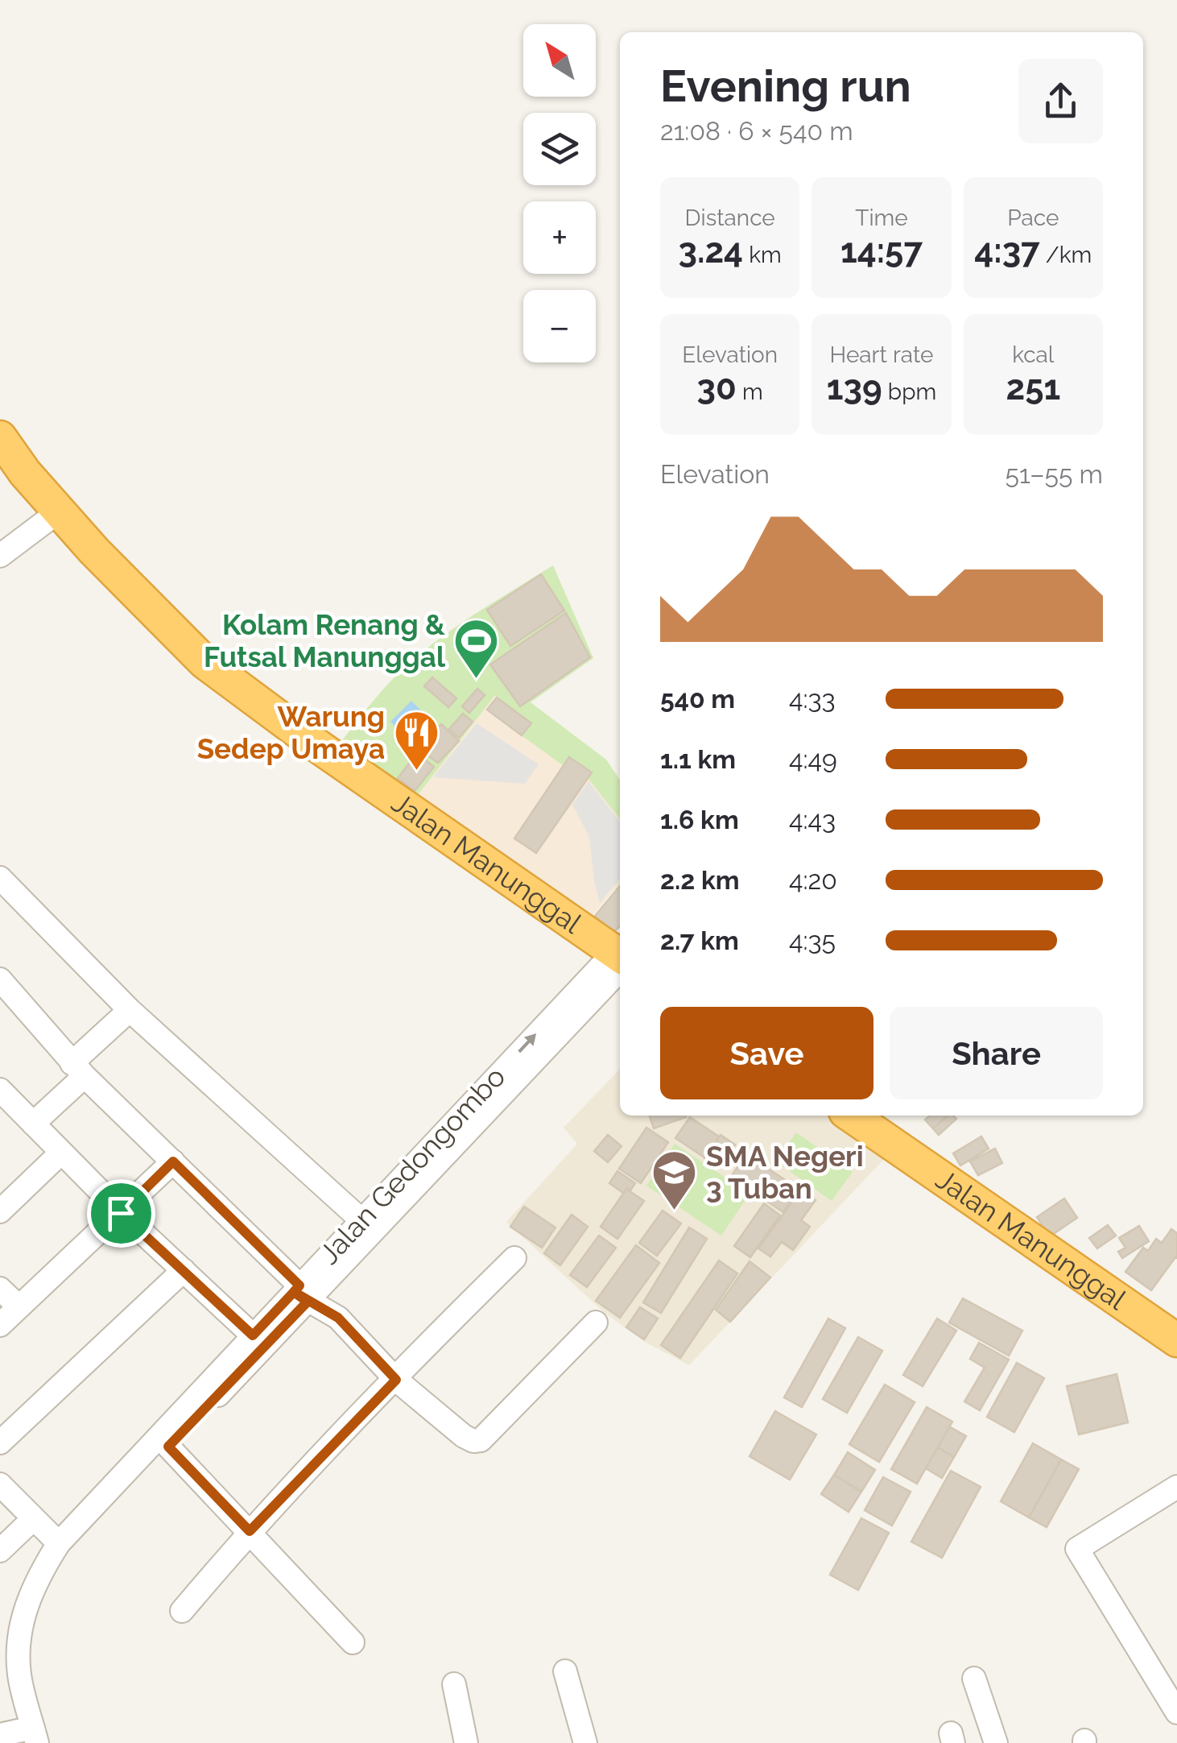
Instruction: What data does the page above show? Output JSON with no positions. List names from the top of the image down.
{
  "streets": {
    "highway": ["Jalan Manunggal"],
    "street": ["Jalan Gedongombo"]
  },
  "places": {
    "sports": ["Kolam Renang & Futsal Manunggal"],
    "restaurant": ["Warung Sedep Umaya"],
    "school or university": ["SMA Negeri 3 Tuban"]
  },
  "north": "top left",
  "page": {
    "map_buttons": ["+", "−"],
    "heading": ["Evening run", "21:08 · 6 × 540 m"],
    "stats": [
      ["Distance", "3.24 km"],
      ["Time", "14:57"],
      ["Pace", "4:37 /km"],
      ["Elevation", "30 m"],
      ["Heart rate", "139 bpm"],
      ["kcal", "251"]
    ],
    "chart": ["Elevation", "51–55 m"],
    "list": [
      {
        "name": "540 m",
        "note": "4:33"
      },
      {
        "name": "1.1 km",
        "note": "4:49"
      },
      {
        "name": "1.6 km",
        "note": "4:43"
      },
      {
        "name": "2.2 km",
        "note": "4:20"
      },
      {
        "name": "2.7 km",
        "note": "4:35"
      }
    ],
    "buttons": ["Save", "Share"]
  }
}
